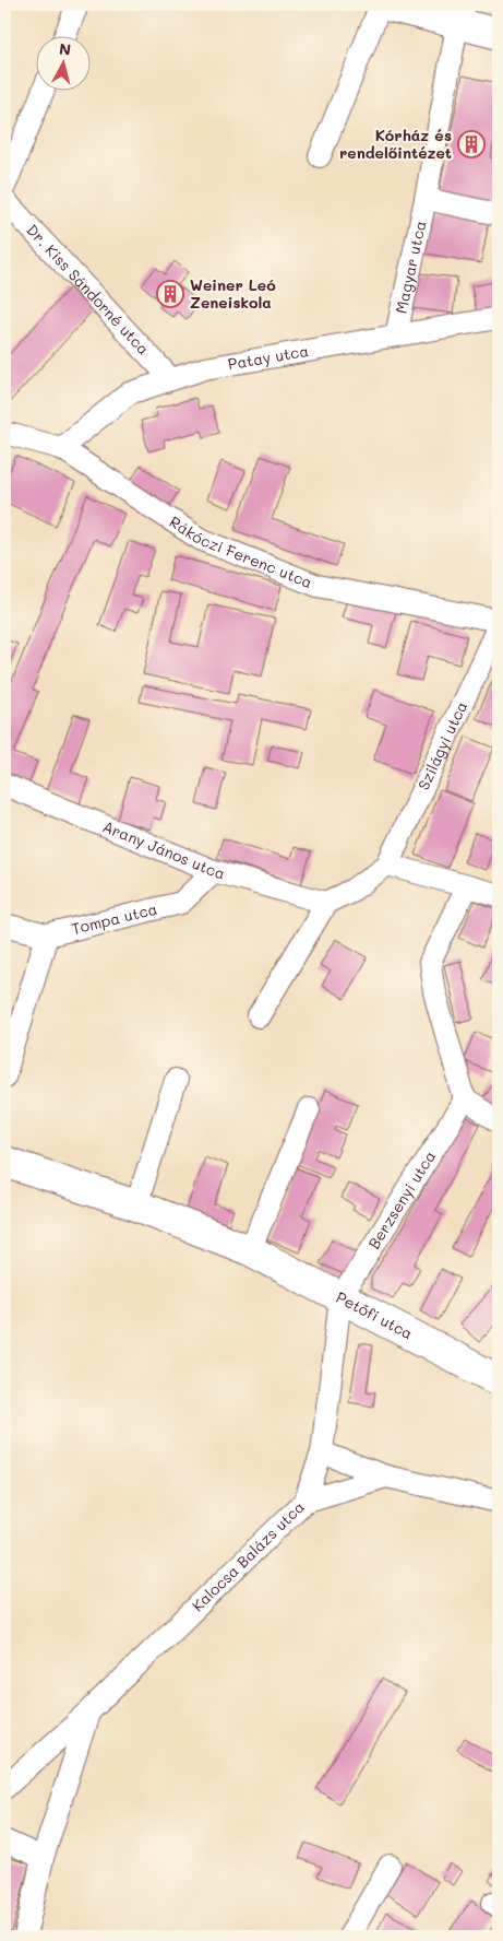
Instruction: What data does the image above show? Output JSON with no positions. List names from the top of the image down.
{
  "streets": {
    "street": [
      "Magyar utca",
      "Dr. Kiss Sándorné utca",
      "Patay utca",
      "Rákóczi Ferenc utca",
      "Szilágyi utca",
      "Arany János utca",
      "Tompa utca",
      "Berzsenyi utca",
      "Petőfi utca",
      "Kalocsa Balázs utca"
    ]
  },
  "crossings": [
    ["Magyar utca", "Patay utca"],
    ["Dr. Kiss Sándorné utca", "Patay utca"],
    ["Patay utca", "Rákóczi Ferenc utca"],
    ["Arany János utca", "Tompa utca"],
    ["Berzsenyi utca", "Petőfi utca"],
    ["Berzsenyi utca", "Kalocsa Balázs utca"],
    ["Petőfi utca", "Kalocsa Balázs utca"]
  ],
  "places": {
    "building": ["Kórház és rendelőintézet", "Weiner Leó Zeneiskola"]
  },
  "north": "top"
}
